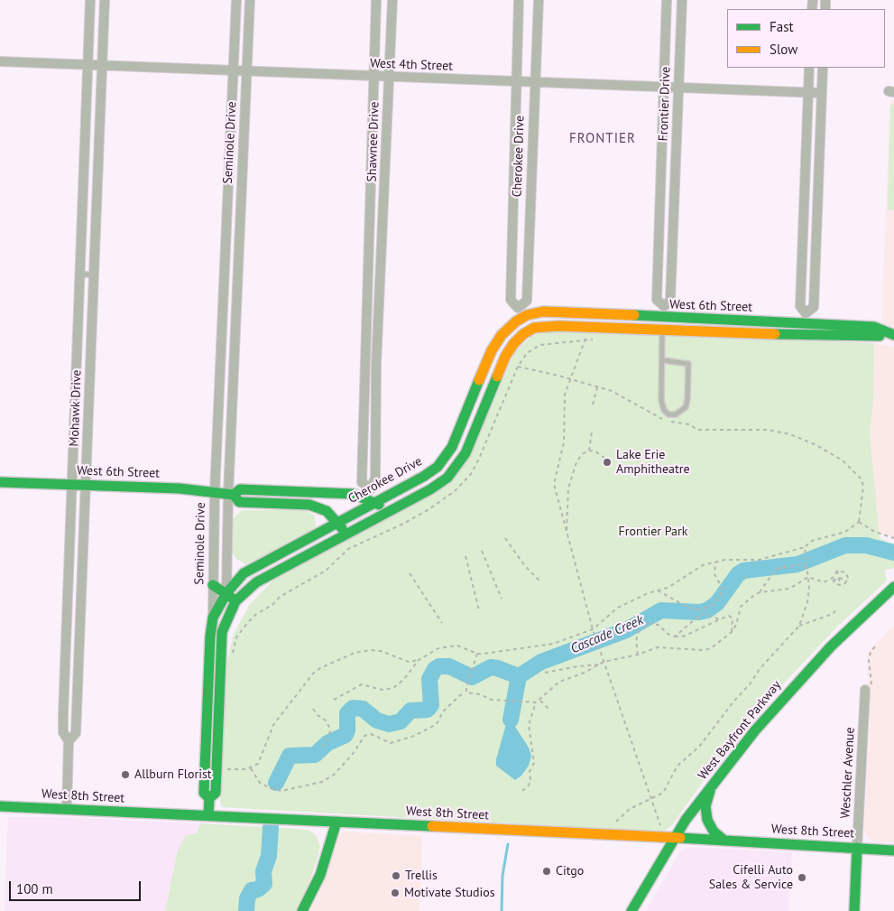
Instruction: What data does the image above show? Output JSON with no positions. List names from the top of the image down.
{
  "streets": {
    "main road": [
      "Seminole Drive",
      "Cherokee Drive",
      "West 6th Street",
      "West Bayfront Parkway",
      "Weschler Avenue",
      "West 8th Street"
    ],
    "street": [
      "West 4th Street",
      "Frontier Drive",
      "Shawnee Drive",
      "Mohawk Drive"
    ]
  },
  "crossings": [
    ["West 4th Street", "Frontier Drive"],
    ["West 4th Street", "Shawnee Drive"],
    ["West 4th Street", "Seminole Drive"],
    ["West 4th Street", "Cherokee Drive"],
    ["West 4th Street", "Mohawk Drive"],
    ["Frontier Drive", "West 6th Street"],
    ["Shawnee Drive", "Cherokee Drive"],
    ["Shawnee Drive", "West 6th Street"],
    ["Seminole Drive", "Cherokee Drive"],
    ["Seminole Drive", "West 6th Street"],
    ["Seminole Drive", "West 8th Street"],
    ["Cherokee Drive", "West 6th Street"],
    ["West 6th Street", "Mohawk Drive"],
    ["Mohawk Drive", "West 8th Street"],
    ["West Bayfront Parkway", "West 8th Street"],
    ["Weschler Avenue", "West 8th Street"]
  ],
  "districts": ["FRONTIER"],
  "water": ["Cascade Creek"],
  "parks": ["Frontier Park"],
  "places": [
    "Lake Erie Amphitheatre",
    "Allburn Florist",
    "Citgo",
    "Trellis",
    "Cifelli Auto Sales & Service",
    "Motivate Studios"
  ],
  "legend": ["Fast", "Slow"],
  "scale_bar": "100 m"
}
